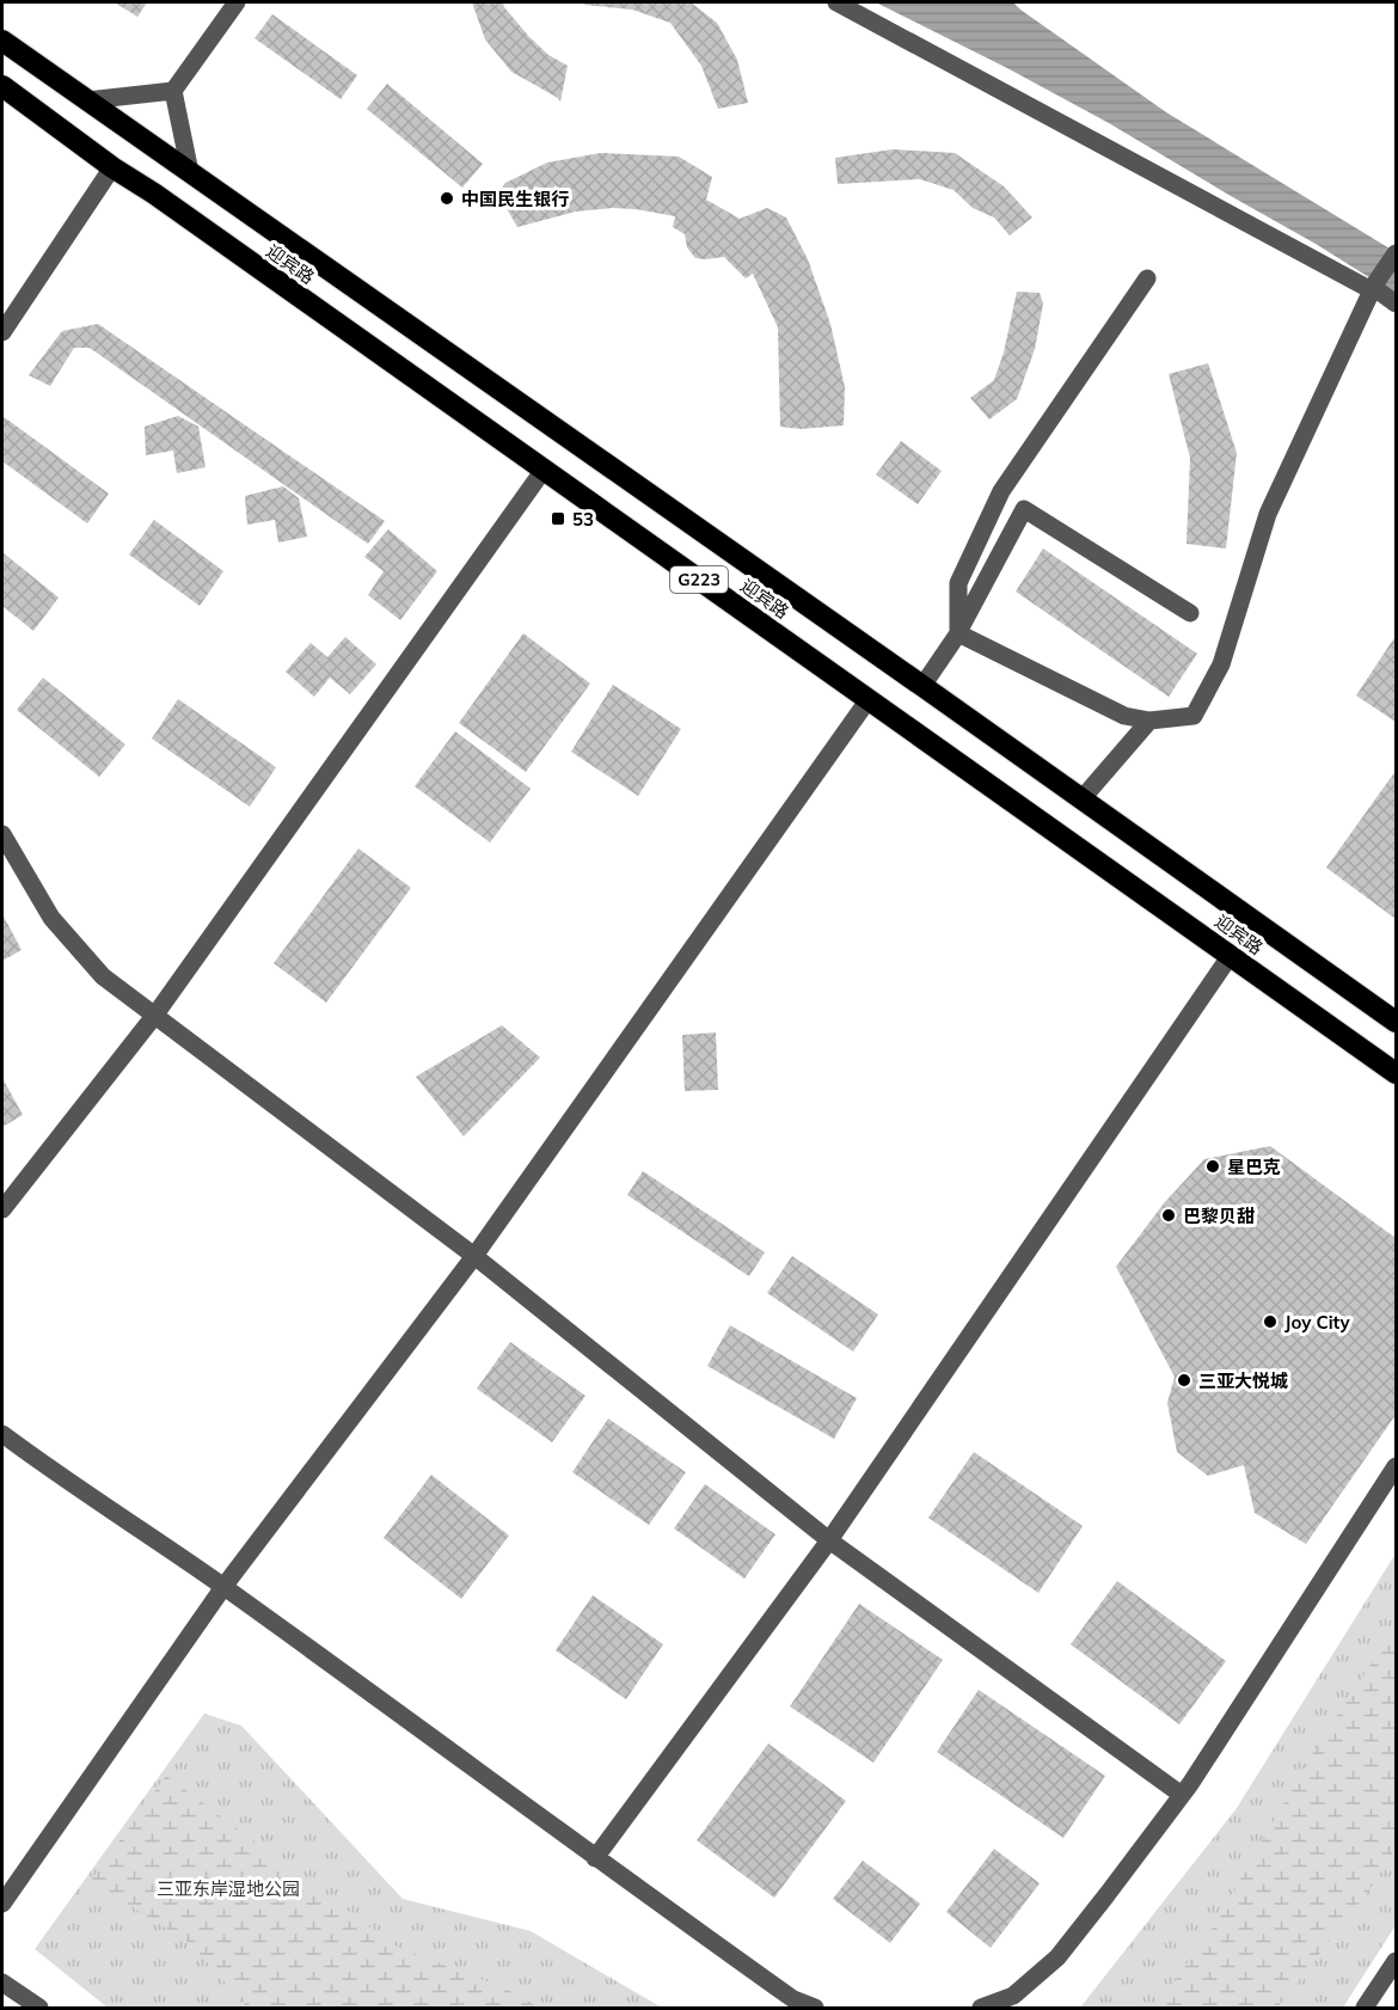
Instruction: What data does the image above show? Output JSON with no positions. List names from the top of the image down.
{
  "streets": {
    "highway": ["迎宾路", "G223"]
  },
  "parks": ["三亚东岸湿地公园"],
  "places": {
    "other": [
      "中国民生银行",
      "星巴克",
      "巴黎贝甜",
      "Joy City",
      "三亚大悦城"
    ],
    "transit": ["53"]
  }
}
